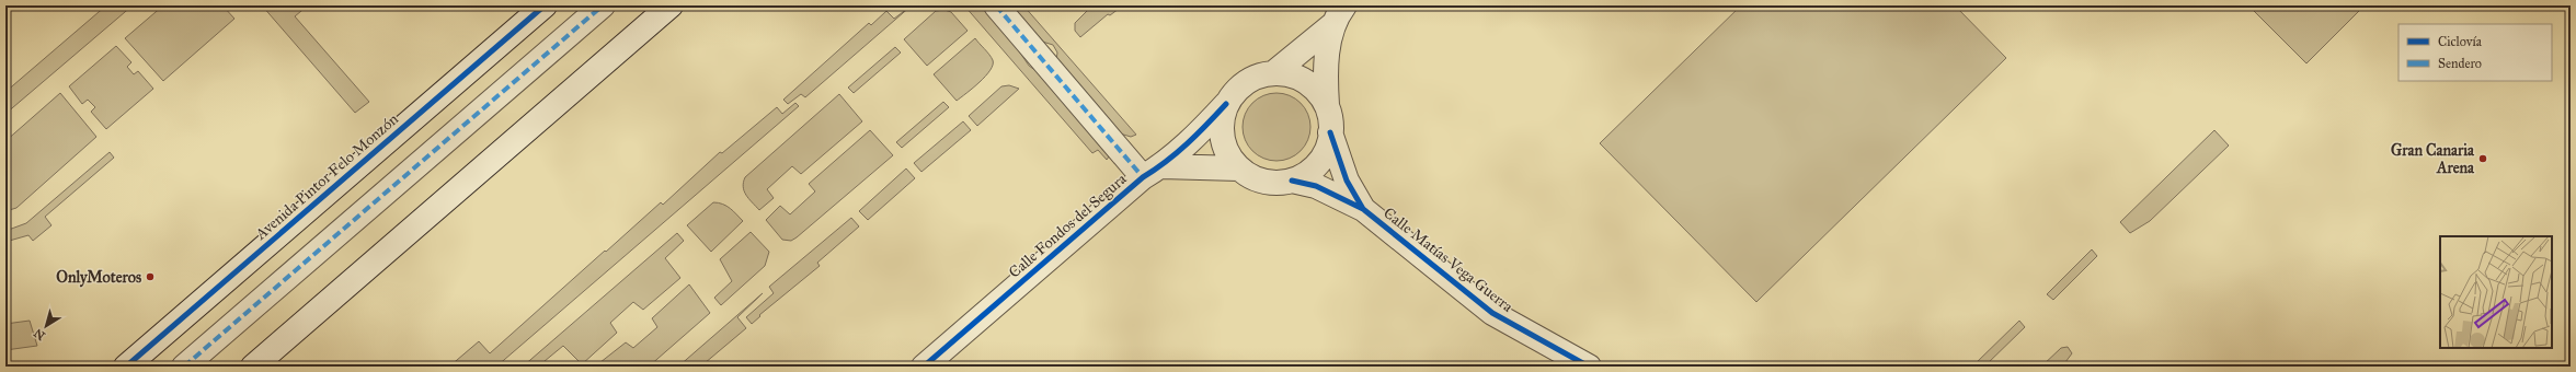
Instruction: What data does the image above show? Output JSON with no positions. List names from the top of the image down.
{
  "streets": {
    "street": ["Avenida Pintor Felo Monzón", "Calle Fondos del Segura", "Calle Matías Vega Guerra"]
  },
  "crossings": [
    ["Calle Fondos del Segura", "Calle Matías Vega Guerra"]
  ],
  "places": ["Gran Canaria Arena", "OnlyMoteros"],
  "legend": ["Ciclovía", "Sendero"],
  "north": "bottom left"
}
